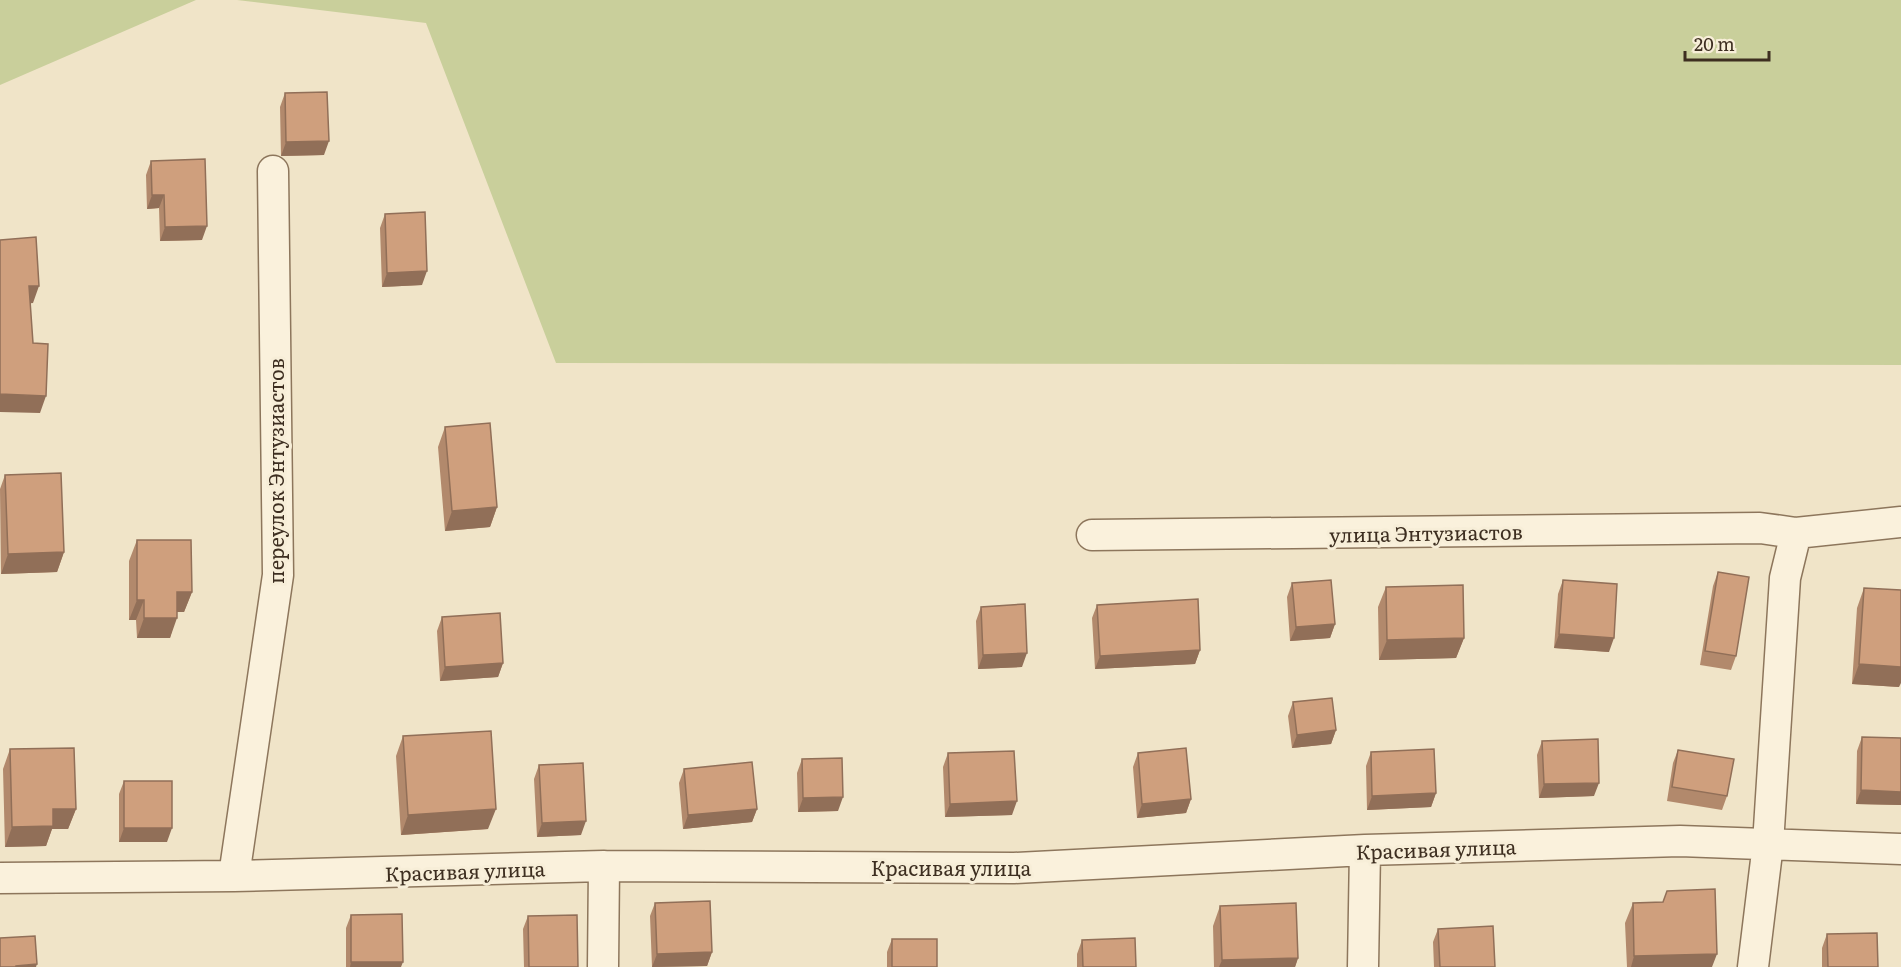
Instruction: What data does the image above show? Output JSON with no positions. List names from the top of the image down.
{
  "streets": {
    "street": ["переулок Энтузиастов", "улица Энтузиастов", "Красивая улица"]
  },
  "crossings": [
    ["переулок Энтузиастов", "Красивая улица"]
  ],
  "scale_bar": "20 m"
}
